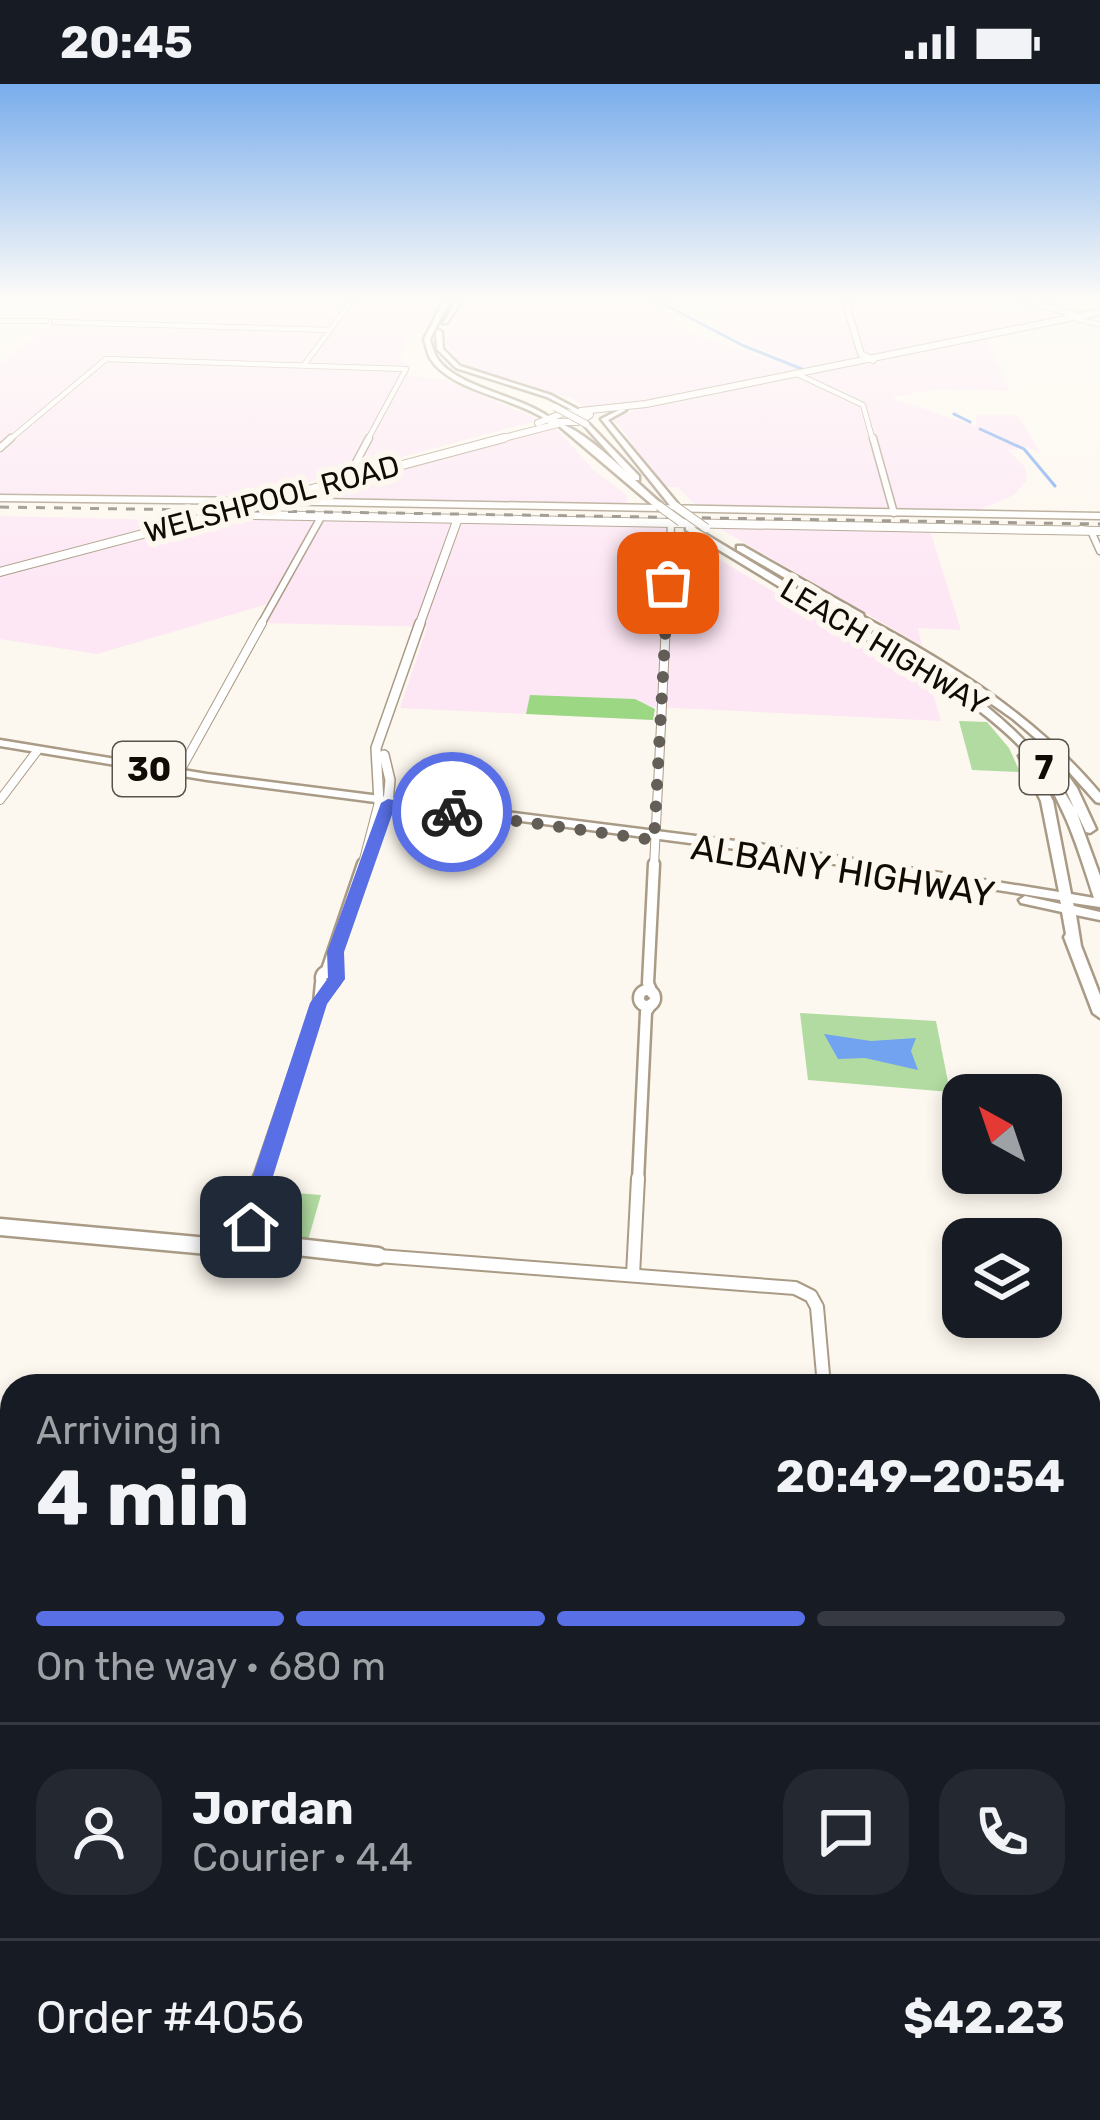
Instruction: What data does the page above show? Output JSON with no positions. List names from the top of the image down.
{
  "streets": {
    "highway": [
      "LEACH HIGHWAY",
      "7",
      "30",
      "ALBANY HIGHWAY"
    ],
    "main road": ["WELSHPOOL ROAD"]
  },
  "crossings": [
    ["WELSHPOOL ROAD", "7"],
    ["LEACH HIGHWAY", "7"],
    ["LEACH HIGHWAY", "ALBANY HIGHWAY"]
  ],
  "north": "top left",
  "page": {
    "status": "20:45",
    "heading": ["4 min", "Arriving in", "20:49–20:54"],
    "panel": [
      "Jordan",
      "Courier · 4.4",
      "Order #4056",
      "$42.23"
    ],
    "bar": "On the way · 680 m"
  }
}
